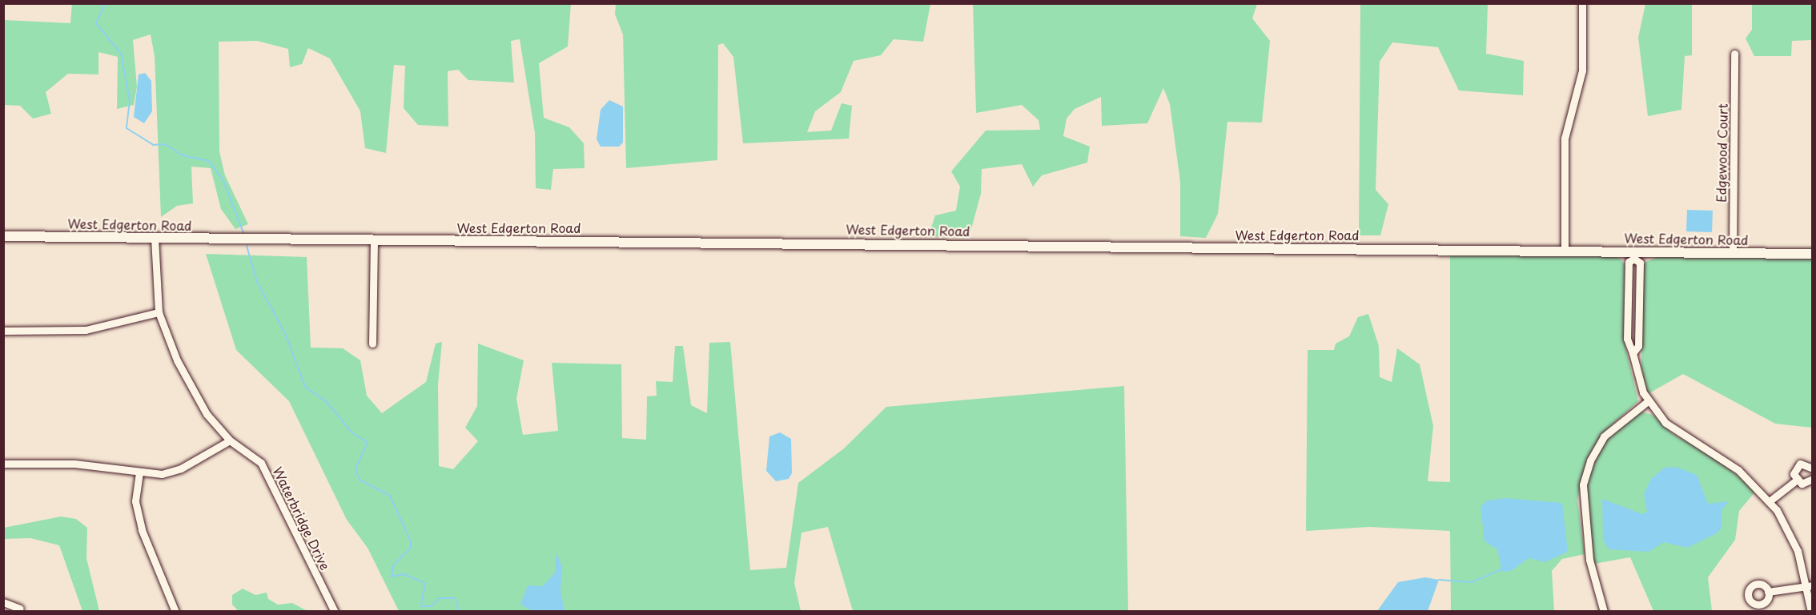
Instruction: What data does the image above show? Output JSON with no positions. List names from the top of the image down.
{
  "streets": {
    "street": ["Edgewood Court", "West Edgerton Road", "Waterbridge Drive"]
  },
  "crossings": [
    ["Edgewood Court", "West Edgerton Road"],
    ["West Edgerton Road", "Waterbridge Drive"]
  ]
}
